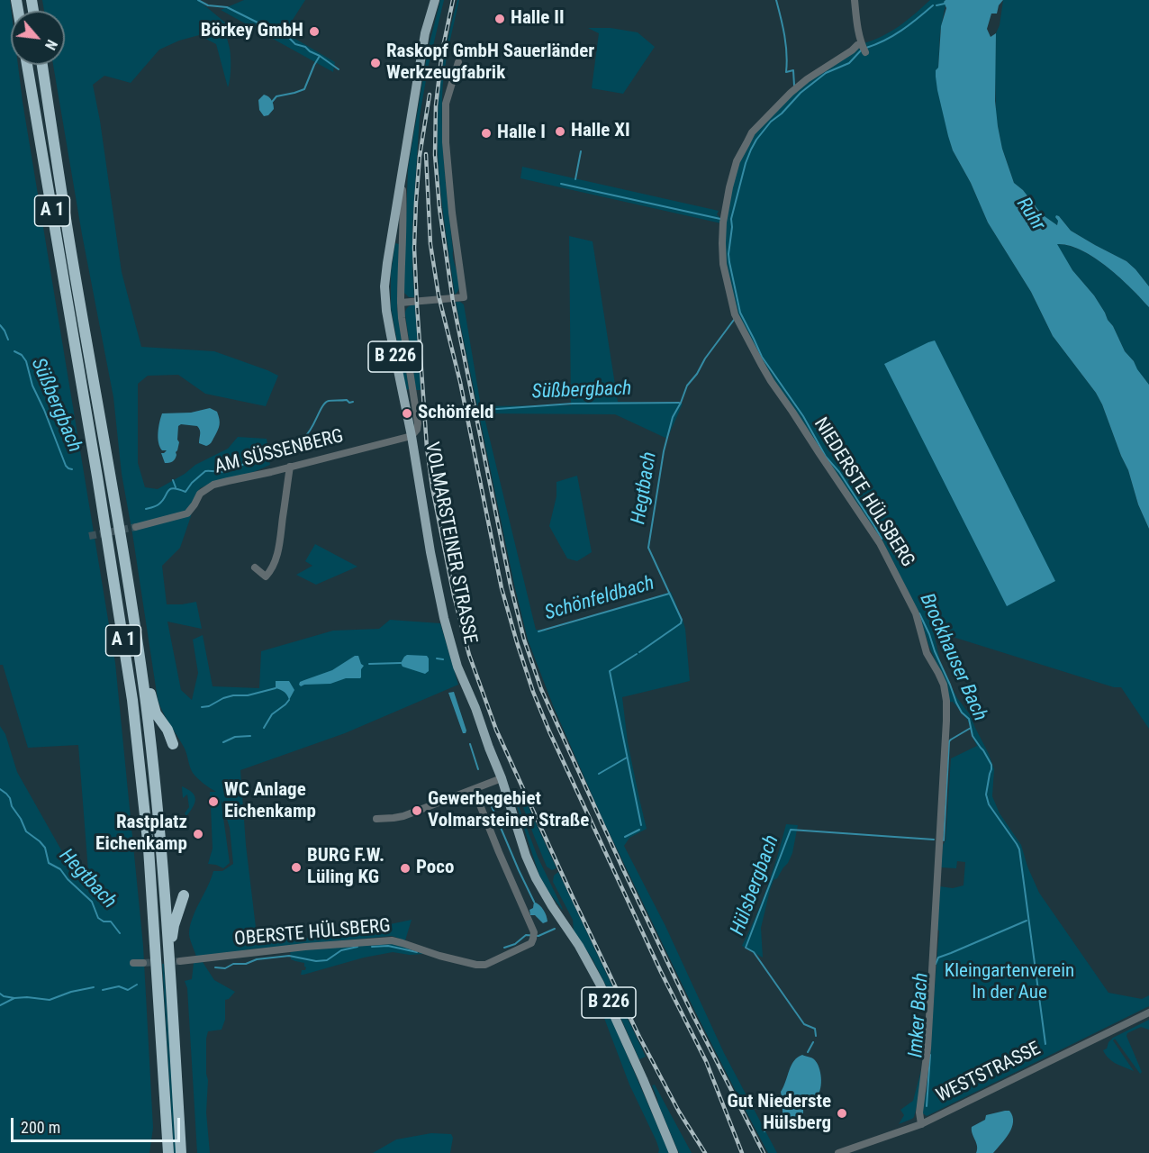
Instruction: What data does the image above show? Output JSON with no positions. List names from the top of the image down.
{
  "streets": {
    "highway": ["A 1"],
    "main road": ["B 226", "VOLMARSTEINER STRASSE"],
    "street": [
      "AM SÜSSENBERG",
      "NIEDERSTE HÜLSBERG",
      "OBERSTE HÜLSBERG",
      "WESTSTRASSE"
    ]
  },
  "crossings": [
    ["AM SÜSSENBERG", "VOLMARSTEINER STRASSE"],
    ["NIEDERSTE HÜLSBERG", "WESTSTRASSE"]
  ],
  "water": [
    "Ruhr",
    "Süßbergbach",
    "Hegtbach",
    "Schönfeldbach",
    "Brockhauser Bach",
    "Hülsbergbach",
    "Imker Bach"
  ],
  "parks": ["Kleingartenverein In der Aue"],
  "places": [
    "Halle II",
    "Börkey GmbH",
    "Raskopf GmbH Sauerländer Werkzeugfabrik",
    "Halle XI",
    "Halle I",
    "Schönfeld",
    "WC Anlage Eichenkamp",
    "Gewerbegebiet Volmarsteiner Straße",
    "Rastplatz Eichenkamp",
    "BURG F.W. Lüling KG",
    "Poco",
    "Gut Niederste Hülsberg"
  ],
  "scale_bar": "200 m",
  "north": "bottom right"
}
